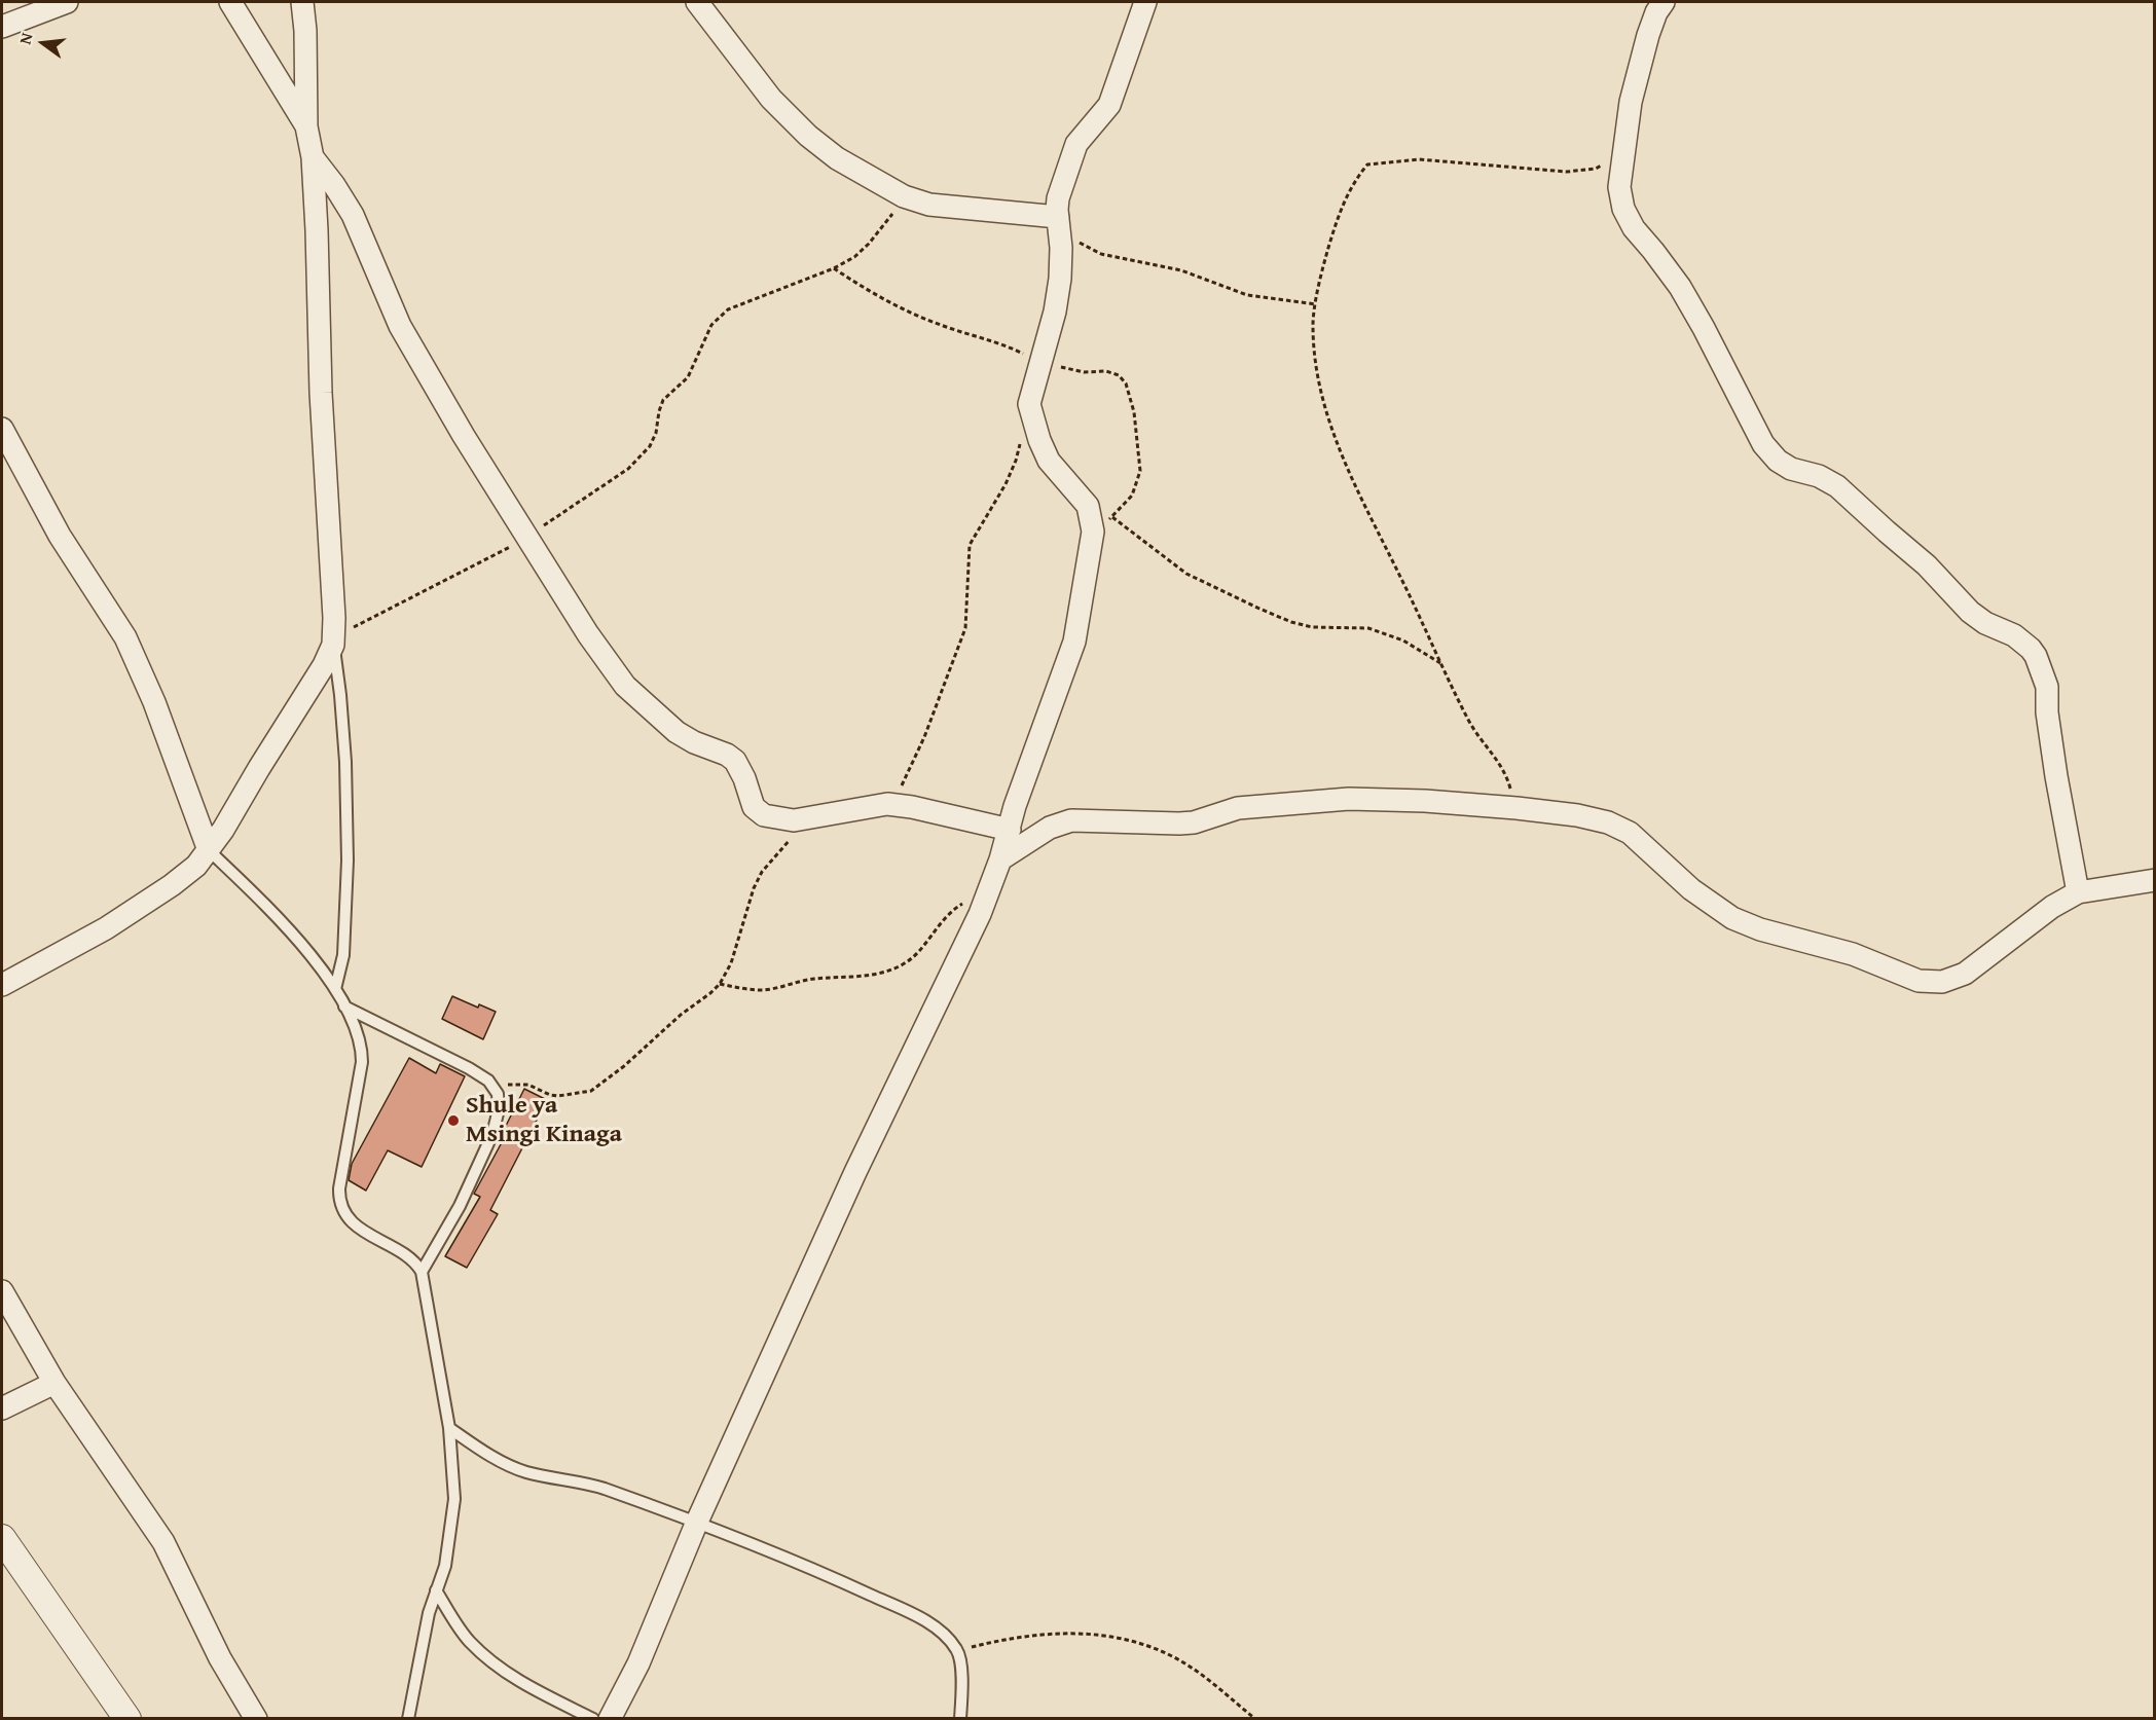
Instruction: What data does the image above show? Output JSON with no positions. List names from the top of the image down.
{
  "places": ["Shule ya Msingi Kinaga"],
  "north": "left"
}
